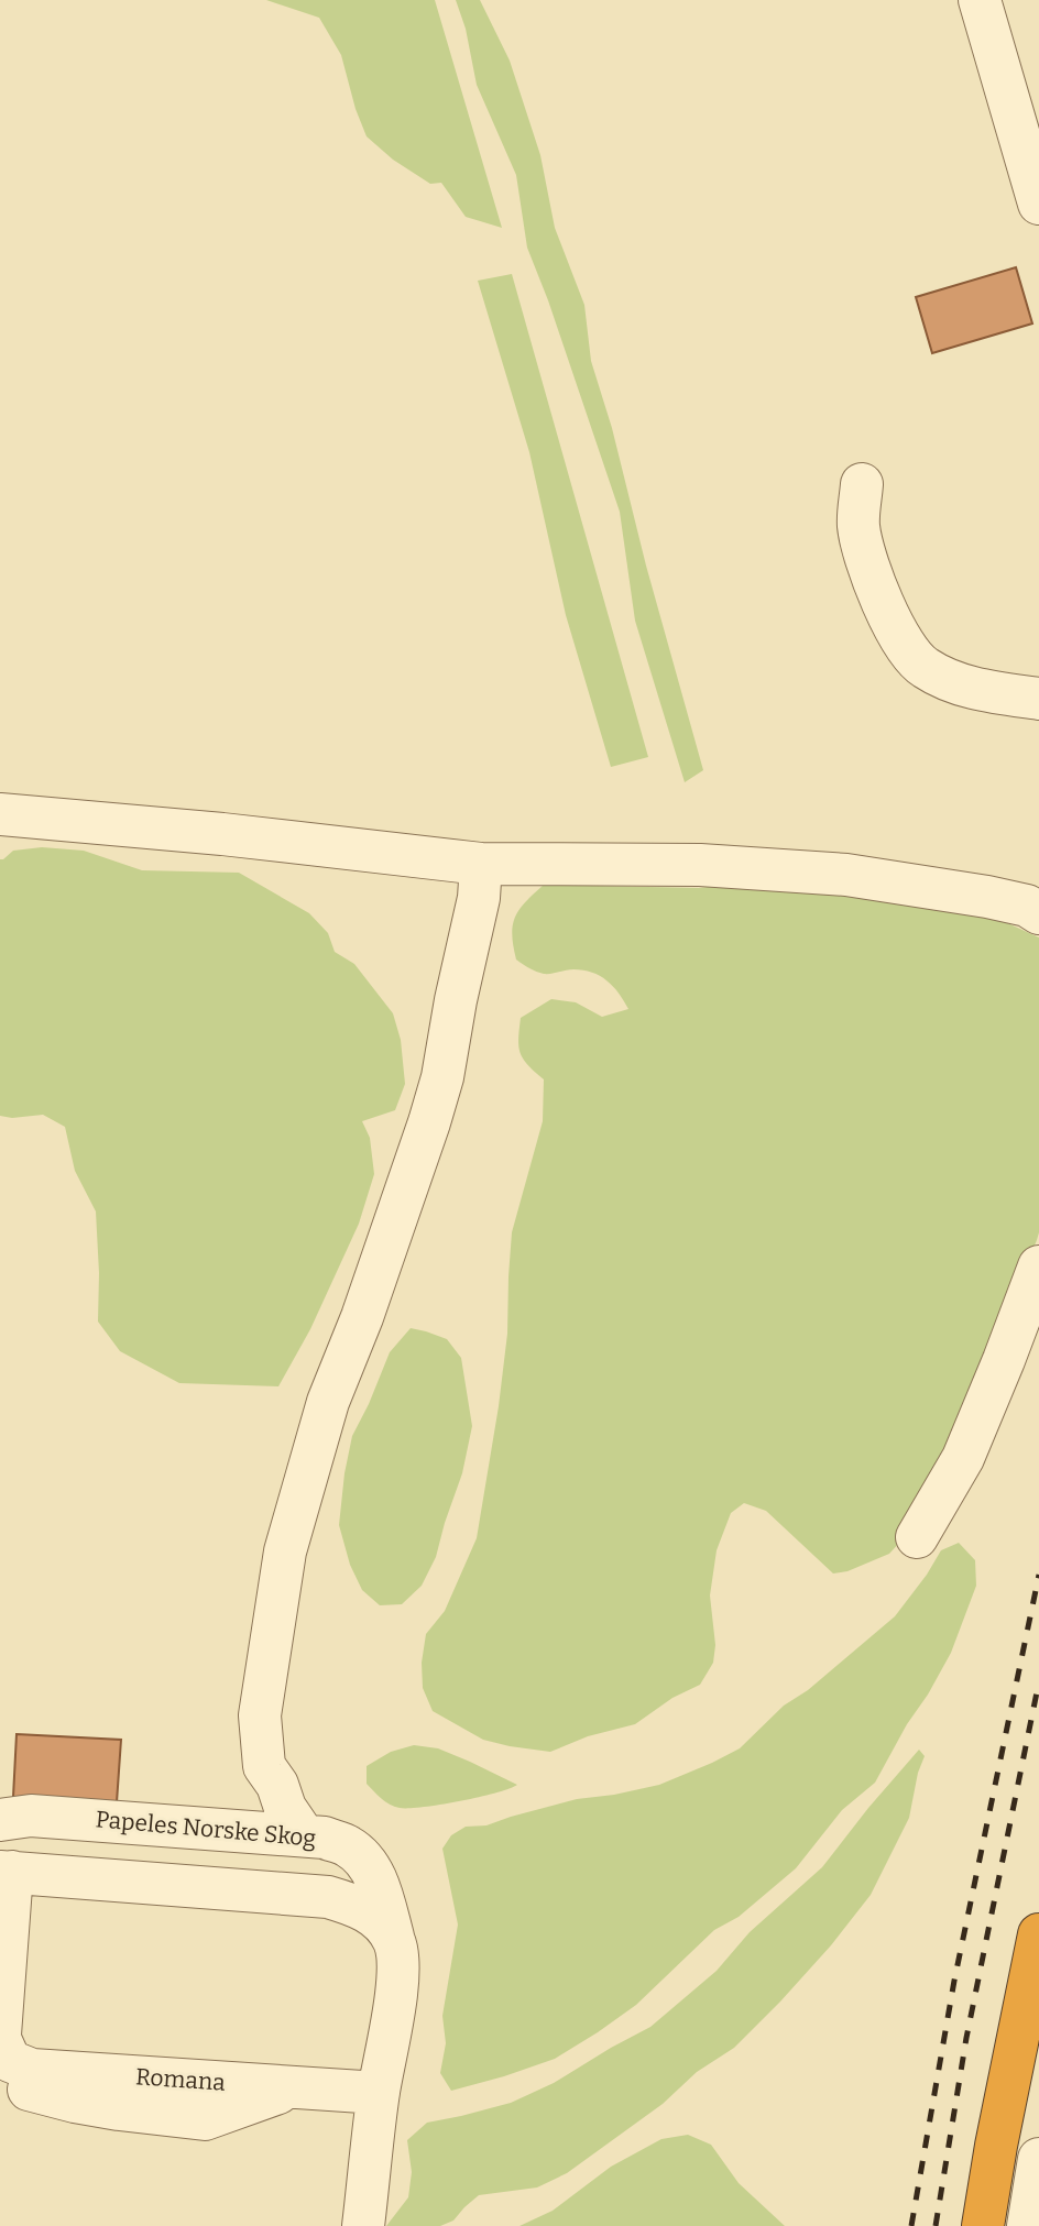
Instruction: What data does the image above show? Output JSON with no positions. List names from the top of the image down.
{
  "streets": {
    "lane": ["Papeles Norske Skog", "Romana"]
  },
  "crossings": [
    ["Papeles Norske Skog", "Romana"]
  ]
}
